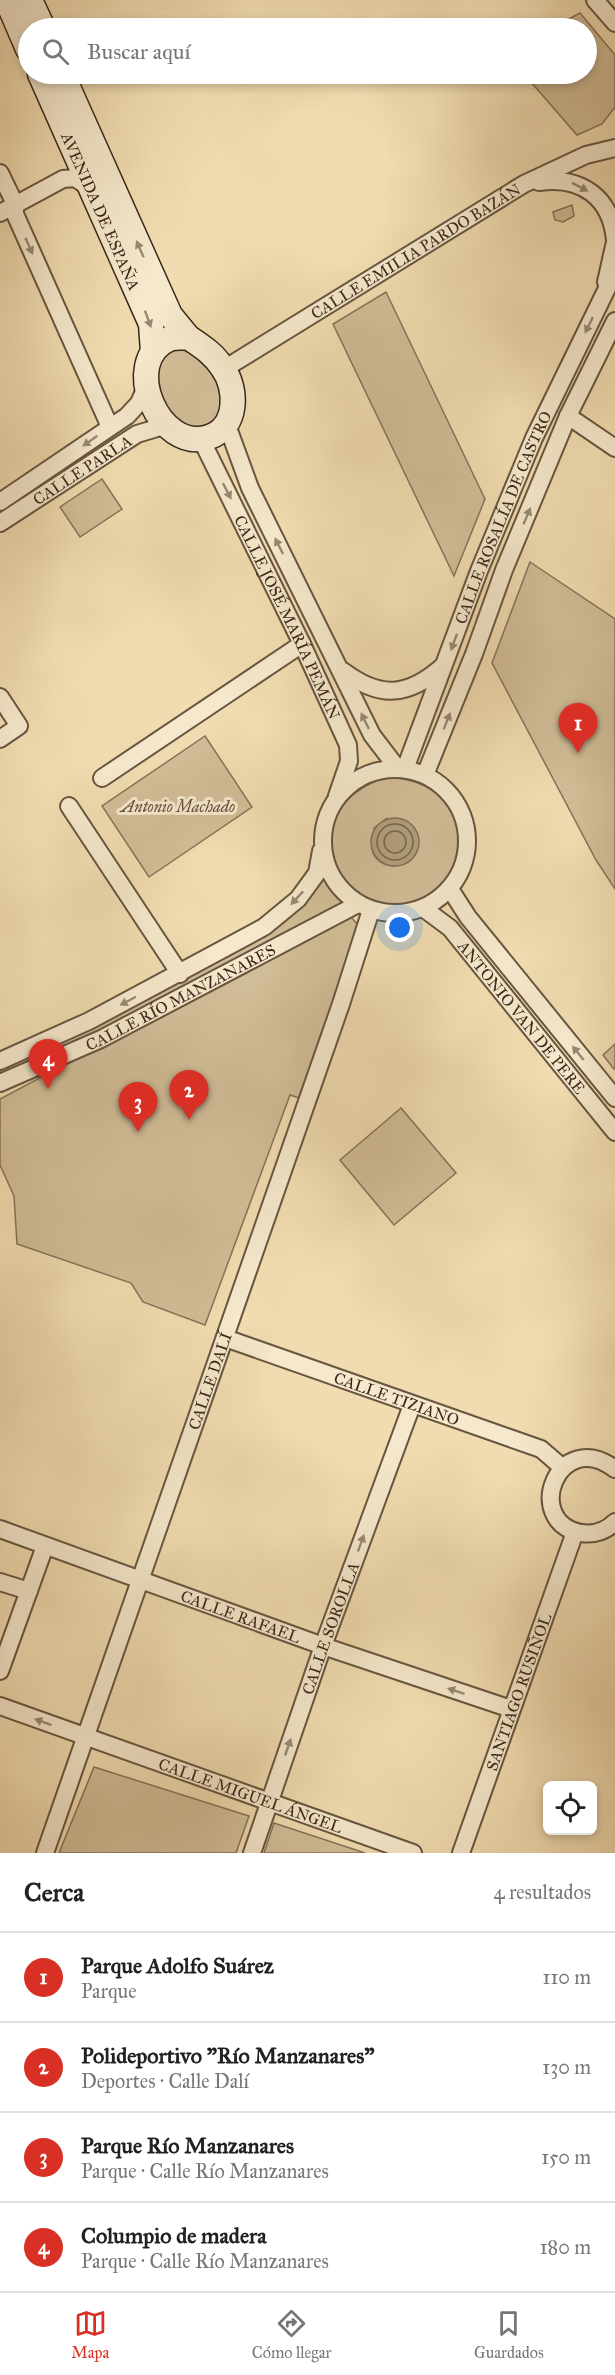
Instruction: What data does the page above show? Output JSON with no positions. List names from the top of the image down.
{
  "streets": {
    "street": [
      "AVENIDA DE ESPAÑA",
      "CALLE EMILIA PARDO BAZÁN",
      "CALLE PARLA",
      "CALLE ROSALÍA DE CASTRO",
      "CALLE JOSÉ MARÍA PEMÁN",
      "CALLE RÍO MANZANARES",
      "ANTONIO VAN DE PERE",
      "CALLE DALÍ",
      "CALLE TIZIANO",
      "CALLE RAFAEL",
      "CALLE SOROLLA",
      "SANTIAGO RUSIÑOL",
      "CALLE MIGUEL ÁNGEL"
    ]
  },
  "crossings": [
    ["AVENIDA DE ESPAÑA", "CALLE EMILIA PARDO BAZÁN"],
    ["AVENIDA DE ESPAÑA", "CALLE PARLA"],
    ["AVENIDA DE ESPAÑA", "CALLE JOSÉ MARÍA PEMÁN"],
    ["CALLE EMILIA PARDO BAZÁN", "CALLE PARLA"],
    ["CALLE EMILIA PARDO BAZÁN", "CALLE JOSÉ MARÍA PEMÁN"],
    ["CALLE PARLA", "CALLE JOSÉ MARÍA PEMÁN"],
    ["CALLE ROSALÍA DE CASTRO", "CALLE JOSÉ MARÍA PEMÁN"],
    ["CALLE ROSALÍA DE CASTRO", "CALLE RÍO MANZANARES"],
    ["CALLE ROSALÍA DE CASTRO", "ANTONIO VAN DE PERE"],
    ["CALLE ROSALÍA DE CASTRO", "CALLE DALÍ"],
    ["CALLE JOSÉ MARÍA PEMÁN", "CALLE RÍO MANZANARES"],
    ["CALLE JOSÉ MARÍA PEMÁN", "ANTONIO VAN DE PERE"],
    ["CALLE JOSÉ MARÍA PEMÁN", "CALLE DALÍ"],
    ["CALLE RÍO MANZANARES", "ANTONIO VAN DE PERE"],
    ["CALLE RÍO MANZANARES", "CALLE DALÍ"],
    ["ANTONIO VAN DE PERE", "CALLE DALÍ"],
    ["CALLE DALÍ", "CALLE TIZIANO"],
    ["CALLE DALÍ", "CALLE RAFAEL"],
    ["CALLE DALÍ", "CALLE MIGUEL ÁNGEL"],
    ["CALLE TIZIANO", "CALLE SOROLLA"],
    ["CALLE RAFAEL", "CALLE SOROLLA"],
    ["CALLE RAFAEL", "SANTIAGO RUSIÑOL"],
    ["CALLE SOROLLA", "CALLE MIGUEL ÁNGEL"]
  ],
  "one_way": ["CALLE RAFAEL", "CALLE SOROLLA"],
  "parks": ["Antonio Machado"],
  "page": {
    "search": "Buscar aquí",
    "pins": [
      "1",
      "4",
      "2",
      "3"
    ],
    "heading": ["Cerca", "4 resultados"],
    "list": [
      {
        "mark": "1",
        "name": "Parque Adolfo Suárez",
        "note": "Parque",
        "value": "110 m"
      },
      {
        "mark": "2",
        "name": "Polideportivo \"Río Manzanares\"",
        "note": "Deportes · Calle Dalí",
        "value": "130 m"
      },
      {
        "mark": "3",
        "name": "Parque Río Manzanares",
        "note": "Parque · Calle Río Manzanares",
        "value": "150 m"
      },
      {
        "mark": "4",
        "name": "Columpio de madera",
        "note": "Parque · Calle Río Manzanares",
        "value": "180 m"
      }
    ],
    "nav": ["Mapa", "Cómo llegar", "Guardados"]
  }
}
